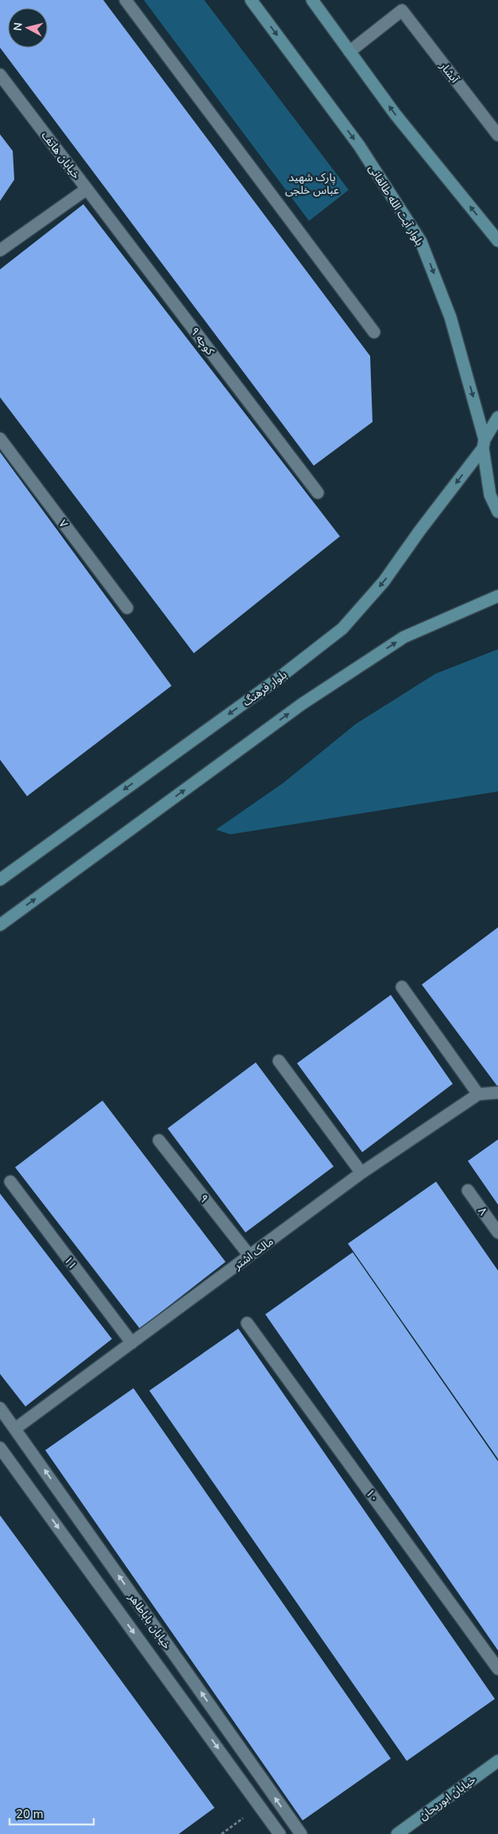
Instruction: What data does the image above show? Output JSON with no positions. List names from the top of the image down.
{
  "streets": {
    "main road": ["بلوار آیت الله طالقانی", "بلوار فرهنگ", "خیابان ابوریحان"],
    "street": [
      "آبشار",
      "خیابان هاتف",
      "کوچه ۹",
      "۷",
      "۹",
      "۸",
      "مالک اشتر",
      "۱۱",
      "۱۰",
      "خیابان باباطاهر"
    ]
  },
  "crossings": [
    ["خیابان هاتف", "کوچه ۹"],
    ["بلوار آیت الله طالقانی", "بلوار فرهنگ"],
    ["۹", "مالک اشتر"],
    ["مالک اشتر", "۱۱"],
    ["مالک اشتر", "خیابان باباطاهر"]
  ],
  "parks": ["پارک شهید عباس خلجی"],
  "scale_bar": "20 m",
  "north": "left"
}
